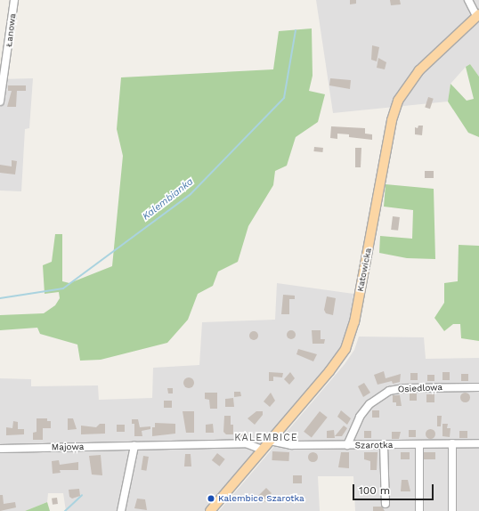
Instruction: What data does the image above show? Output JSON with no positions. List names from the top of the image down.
{
  "streets": {
    "main road": ["Katowicka"],
    "street": [
      "Łanowa",
      "Osiedlowa",
      "Szarotka",
      "Majowa"
    ]
  },
  "crossings": [
    ["Katowicka", "Szarotka"],
    ["Katowicka", "Majowa"],
    ["Osiedlowa", "Szarotka"]
  ],
  "districts": ["KALEMBICE"],
  "water": ["Kalembianka"],
  "places": ["Kalembice Szarotka"],
  "scale_bar": "100 m"
}
